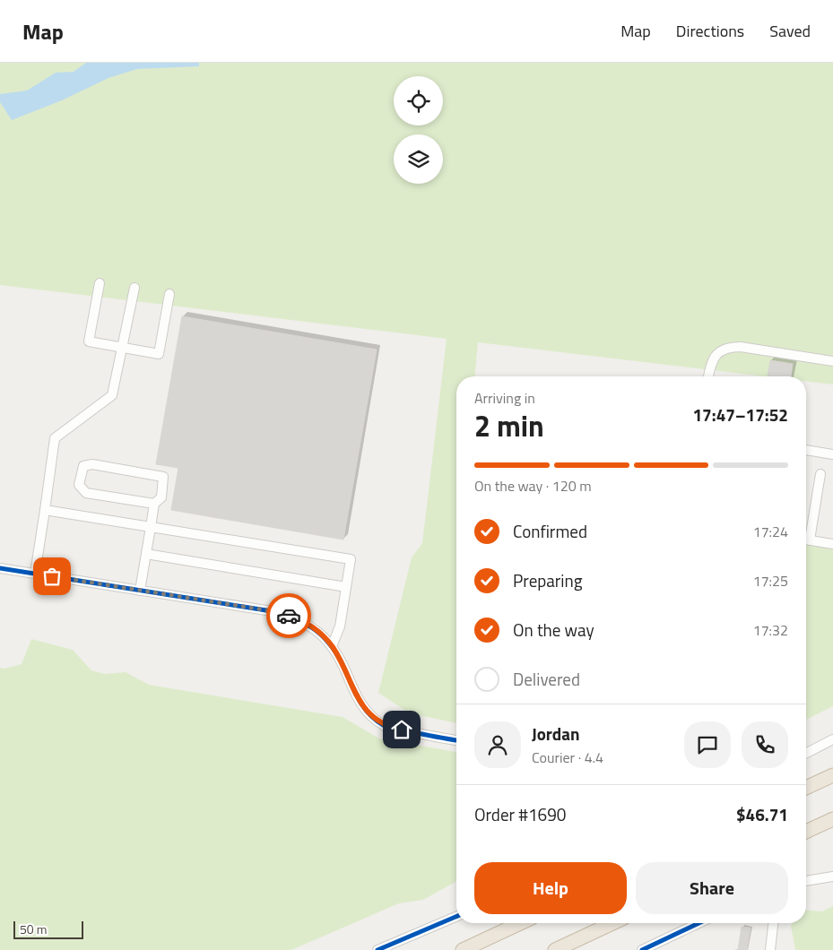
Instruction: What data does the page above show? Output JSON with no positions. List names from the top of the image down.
{
  "scale_bar": "50 m",
  "page": {
    "header": "Map",
    "nav": ["Map", "Directions", "Saved"],
    "heading": ["2 min", "Arriving in", "17:47–17:52"],
    "panel": [
      "Jordan",
      "Courier · 4.4",
      "Order #1690",
      "$46.71"
    ],
    "bar": "On the way · 120 m",
    "list": [
      ["Confirmed", "17:24"],
      ["Preparing", "17:25"],
      ["On the way", "17:32"],
      "Delivered"
    ],
    "buttons": ["Help", "Share"],
    "scale": "50 m"
  }
}
